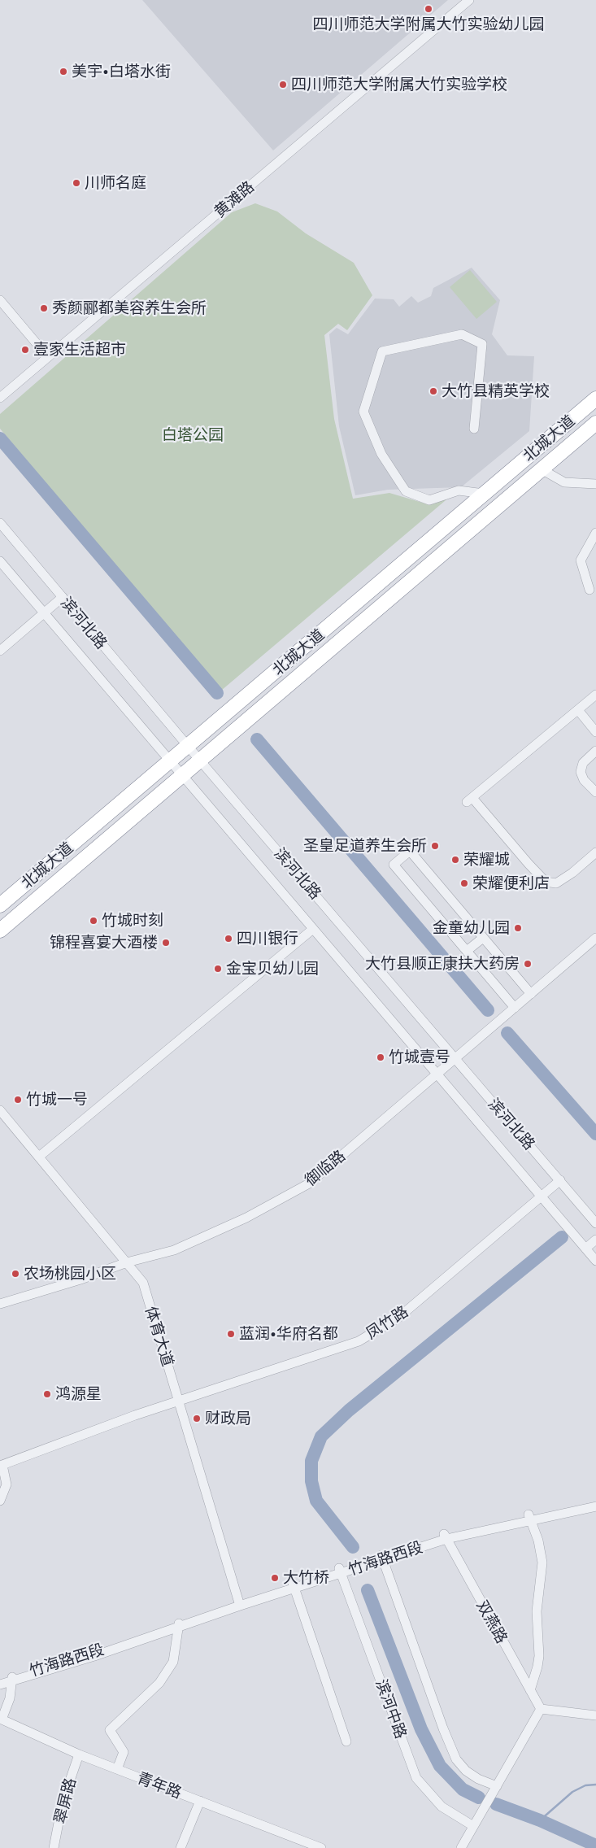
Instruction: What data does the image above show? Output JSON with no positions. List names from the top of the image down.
{
  "streets": {
    "highway": ["北城大道"],
    "street": [
      "黄滩路",
      "滨河北路",
      "御临路",
      "凤竹路",
      "体育大道",
      "竹海路西段",
      "双燕路",
      "滨河中路",
      "青年路",
      "翠屏路"
    ]
  },
  "crossings": [
    ["北城大道", "滨河北路"],
    ["滨河北路", "御临路"],
    ["滨河北路", "凤竹路"],
    ["御临路", "体育大道"],
    ["凤竹路", "体育大道"],
    ["体育大道", "竹海路西段"],
    ["竹海路西段", "双燕路"],
    ["竹海路西段", "滨河中路"],
    ["青年路", "翠屏路"]
  ],
  "parks": ["白塔公园"],
  "places": [
    "四川师范大学附属大竹实验幼儿园",
    "美宇•白塔水街",
    "四川师范大学附属大竹实验学校",
    "川师名庭",
    "秀颜郦都美容养生会所",
    "壹家生活超市",
    "大竹县精英学校",
    "圣皇足道养生会所",
    "荣耀城",
    "荣耀便利店",
    "竹城时刻",
    "金童幼儿园",
    "四川银行",
    "锦程喜宴大酒楼",
    "大竹县顺正康扶大药房",
    "金宝贝幼儿园",
    "竹城壹号",
    "竹城一号",
    "农场桃园小区",
    "蓝润•华府名都",
    "鸿源星",
    "财政局",
    "大竹桥"
  ]
}
